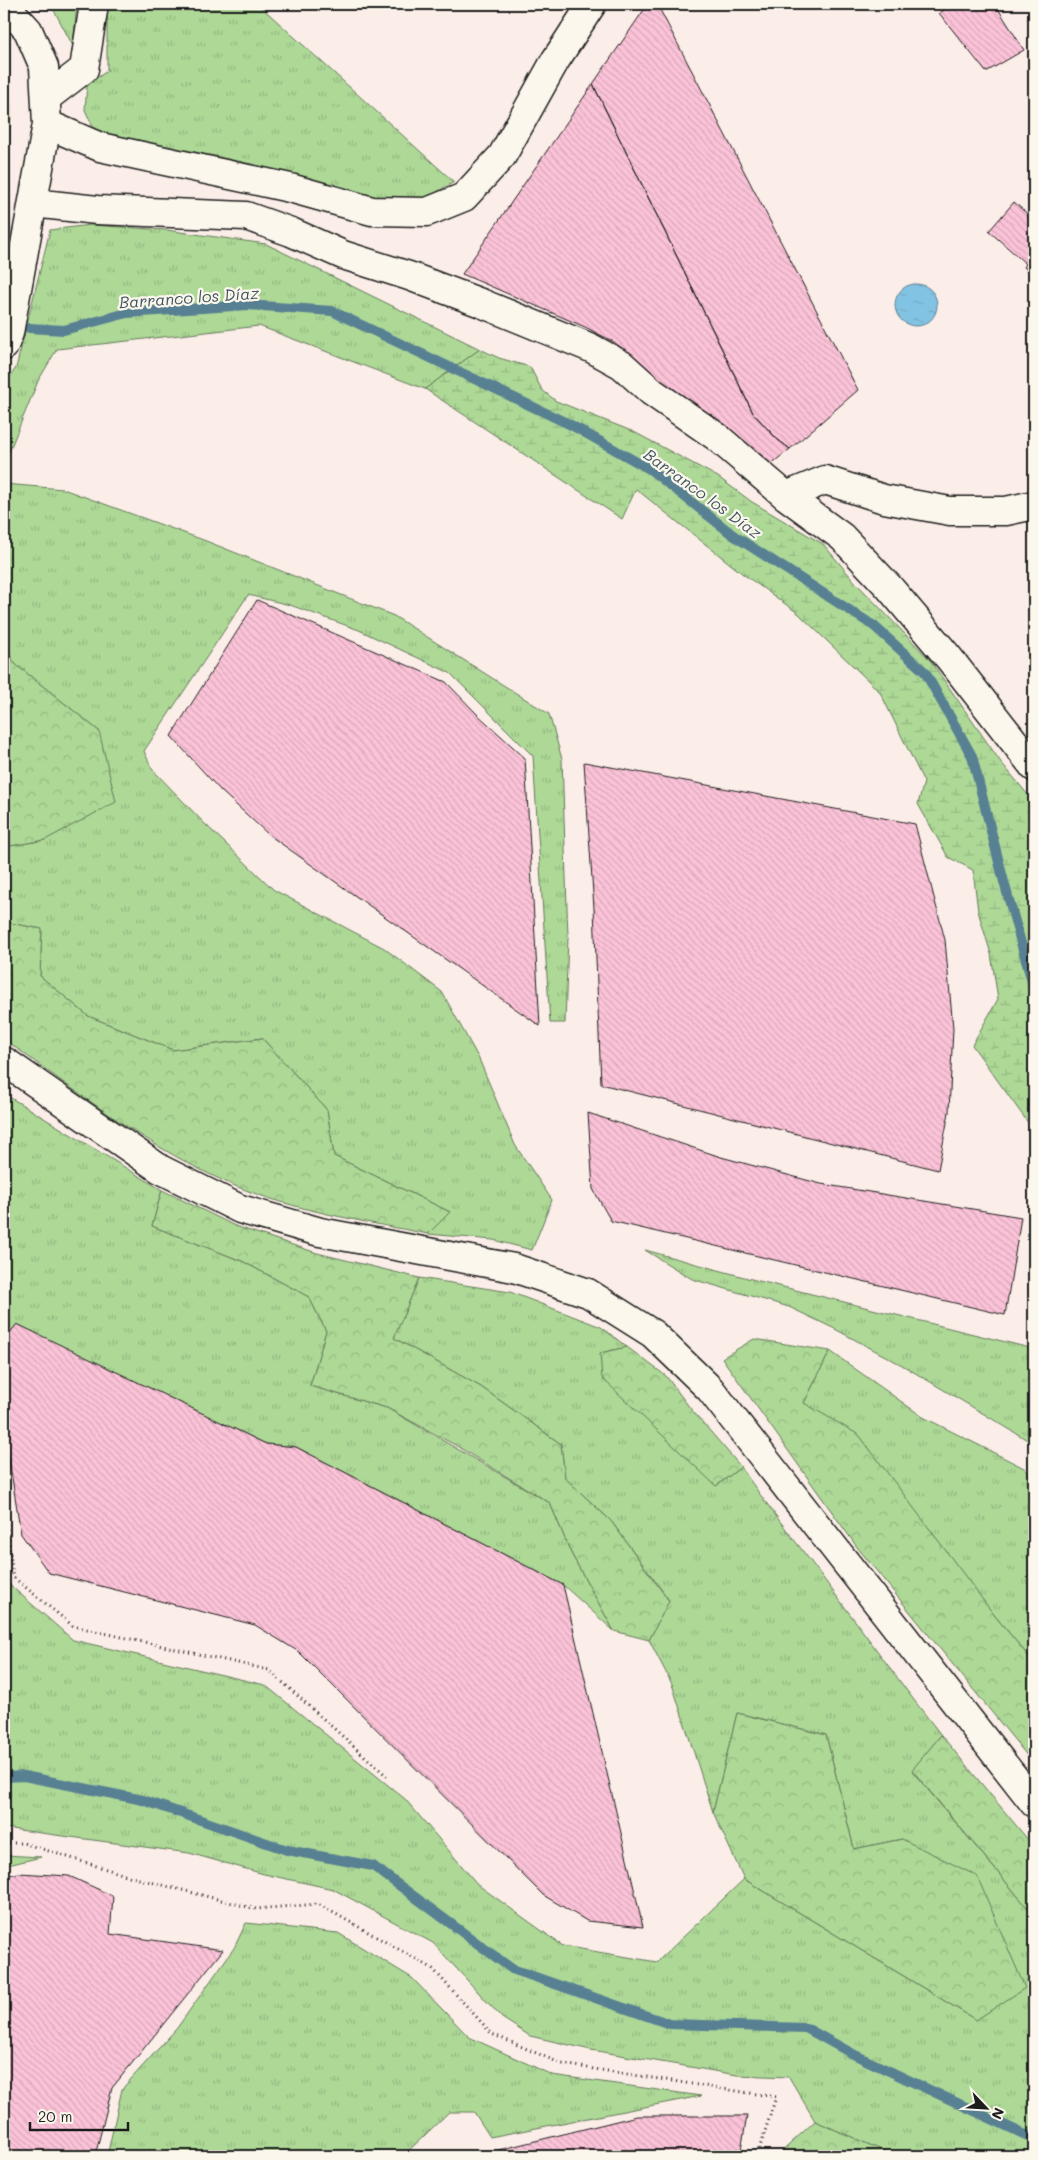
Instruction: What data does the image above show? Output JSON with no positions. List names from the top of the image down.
{
  "water": ["Barranco los Díaz"],
  "scale_bar": "20 m",
  "north": "bottom right"
}
